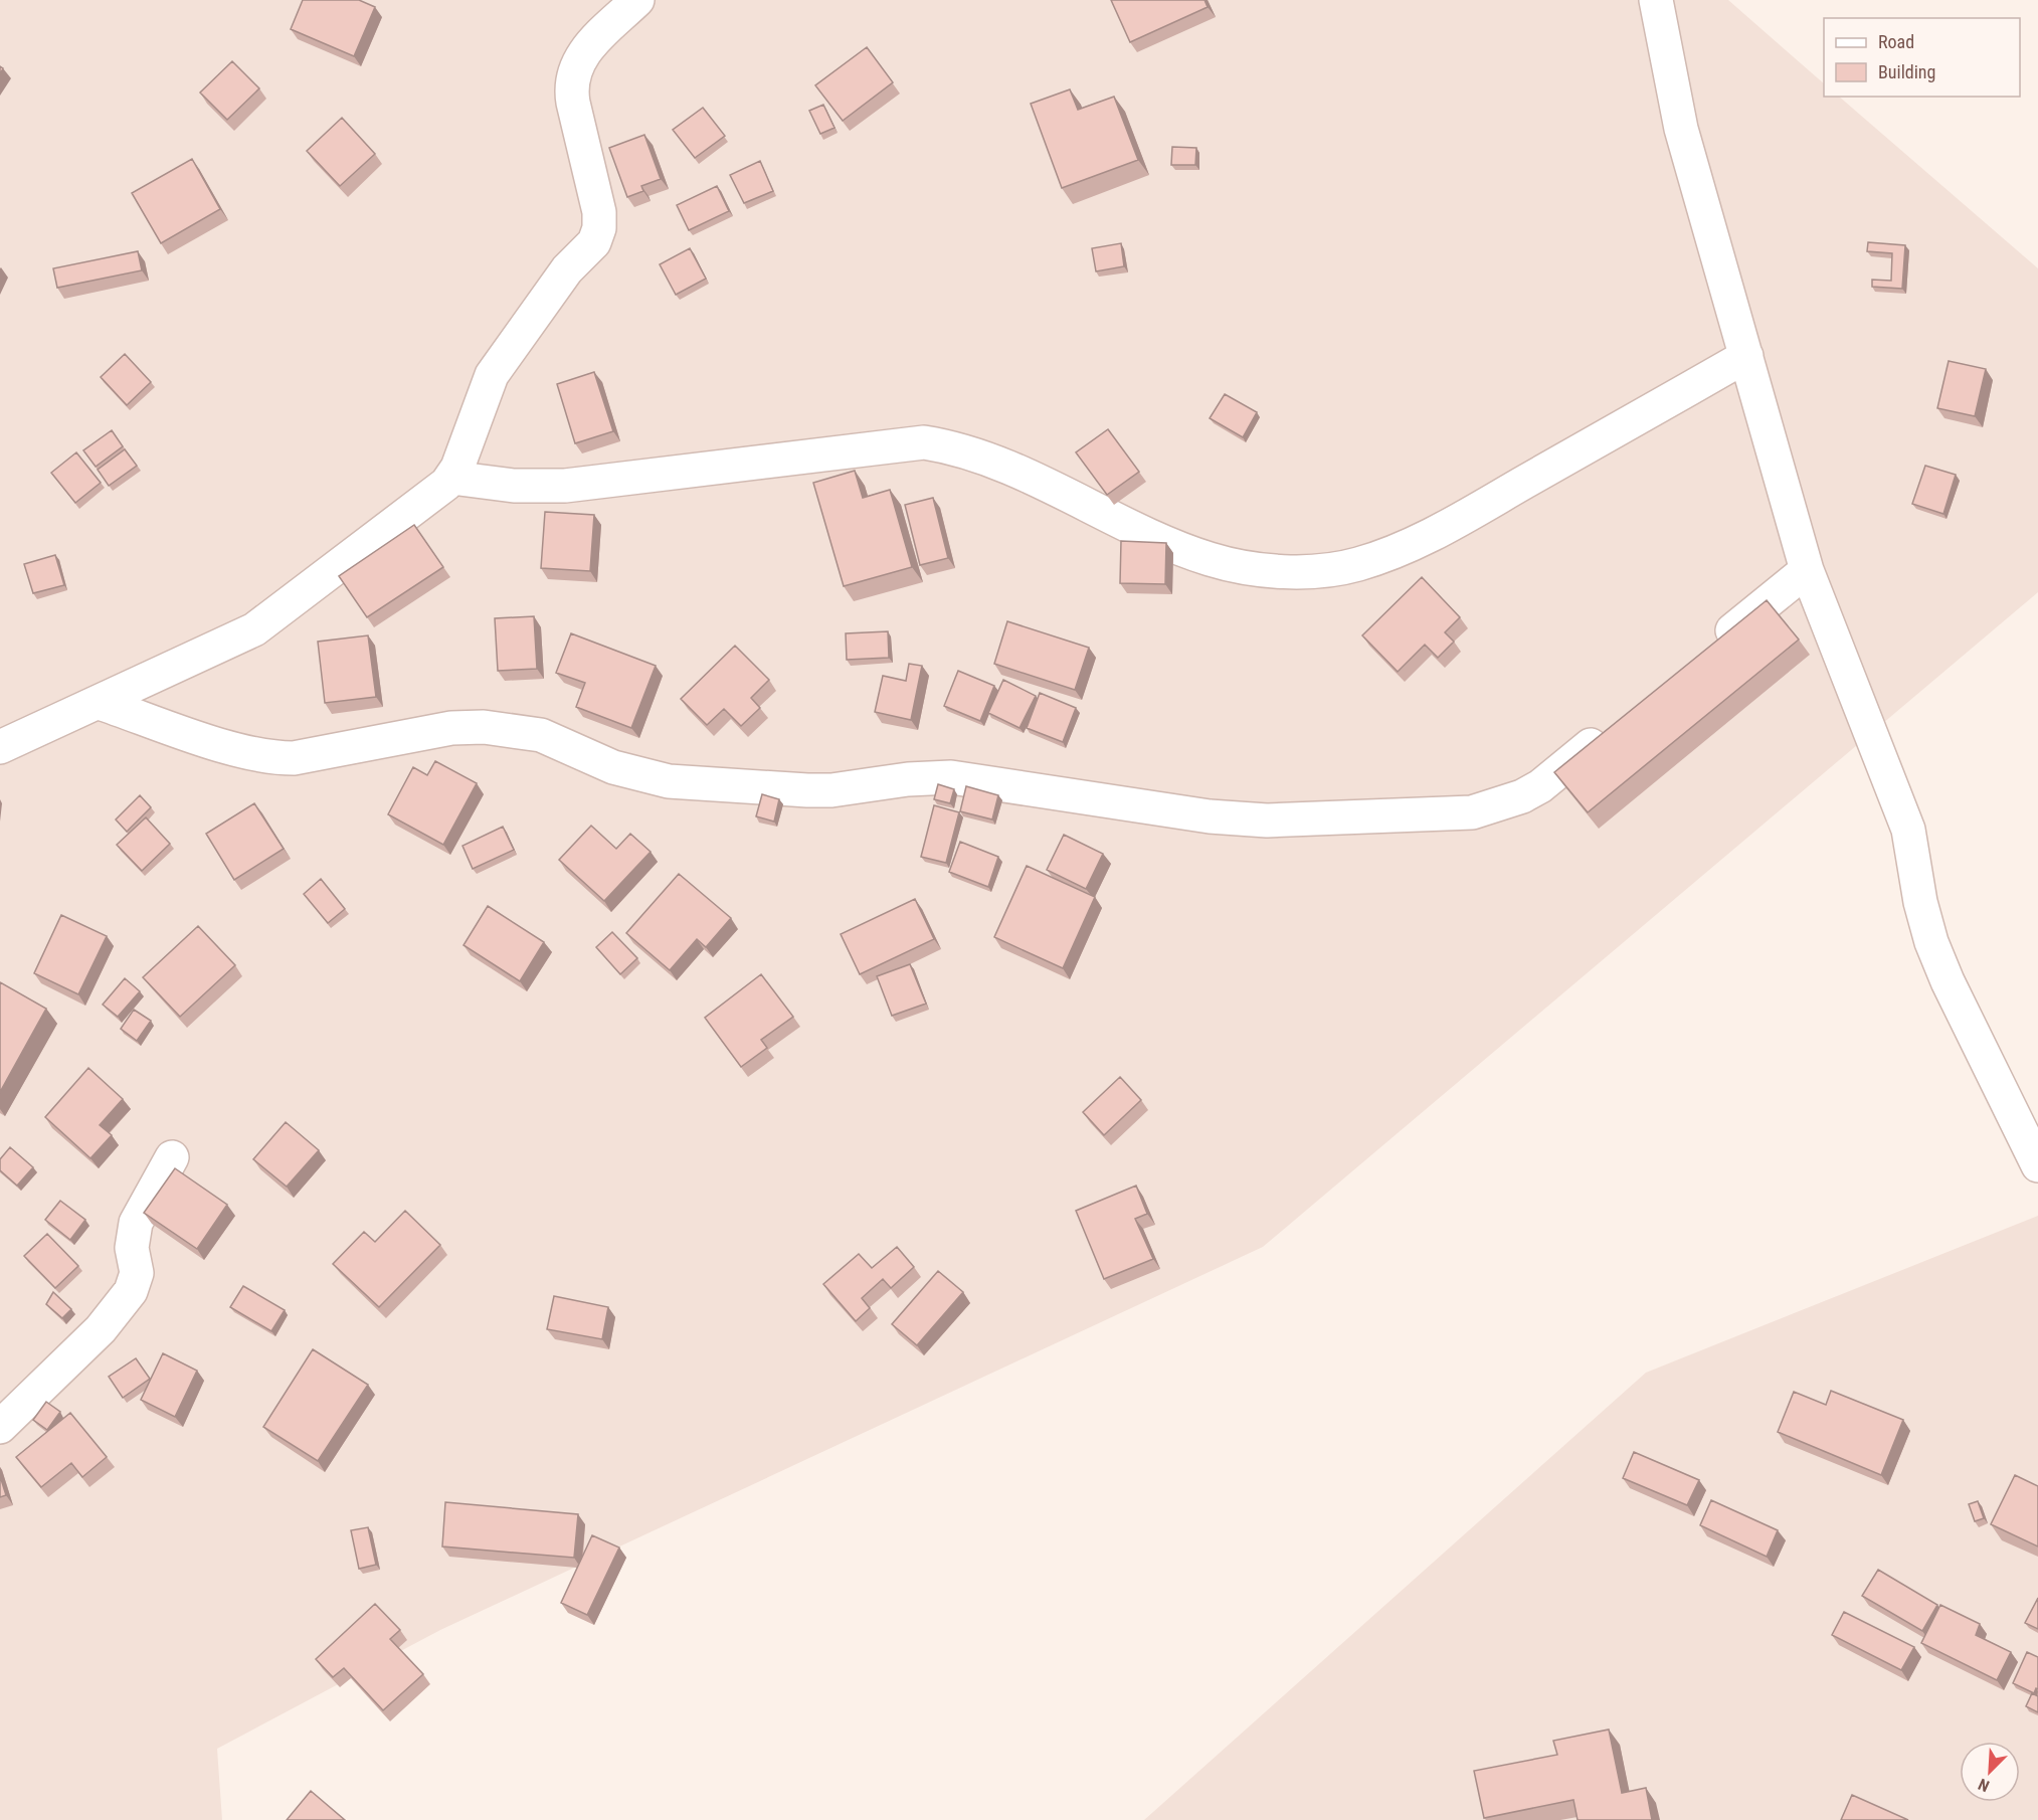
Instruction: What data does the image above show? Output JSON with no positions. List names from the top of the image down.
{
  "legend": ["Road", "Building"],
  "north": "bottom left"
}
